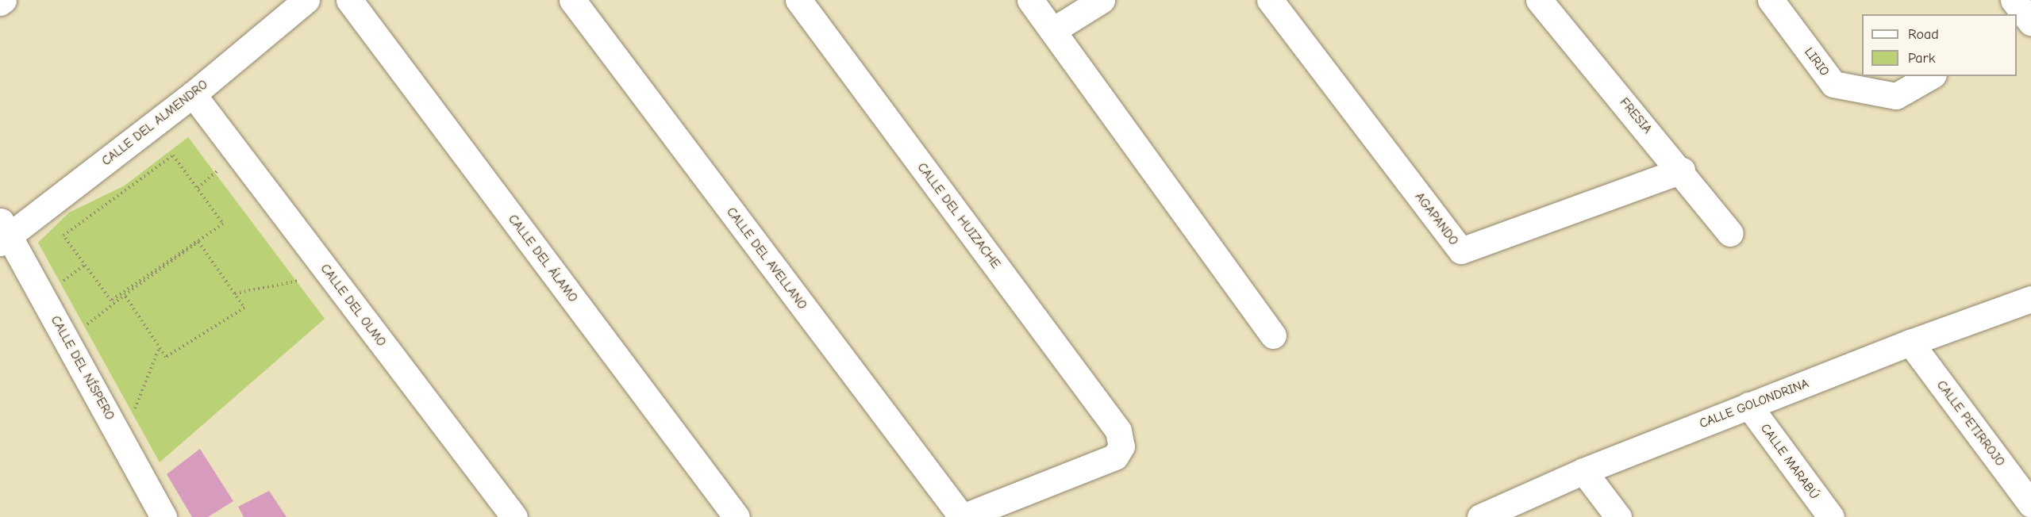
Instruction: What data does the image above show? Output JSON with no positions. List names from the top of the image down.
{
  "streets": {
    "street": [
      "LIRIO",
      "FRESIA",
      "CALLE DEL ALMENDRO",
      "CALLE DEL HUIZACHE",
      "AGAPANDO",
      "CALLE DEL ÁLAMO",
      "CALLE DEL AVELLANO",
      "CALLE DEL OLMO",
      "CALLE DEL NÍSPERO",
      "CALLE GOLONDRINA",
      "CALLE PETIRROJO",
      "CALLE MARABÚ"
    ]
  },
  "crossings": [
    ["FRESIA", "AGAPANDO"],
    ["CALLE DEL ALMENDRO", "CALLE DEL OLMO"],
    ["CALLE DEL ALMENDRO", "CALLE DEL NÍSPERO"],
    ["CALLE DEL HUIZACHE", "CALLE DEL AVELLANO"],
    ["CALLE GOLONDRINA", "CALLE PETIRROJO"],
    ["CALLE GOLONDRINA", "CALLE MARABÚ"]
  ],
  "legend": ["Road", "Park"]
}
